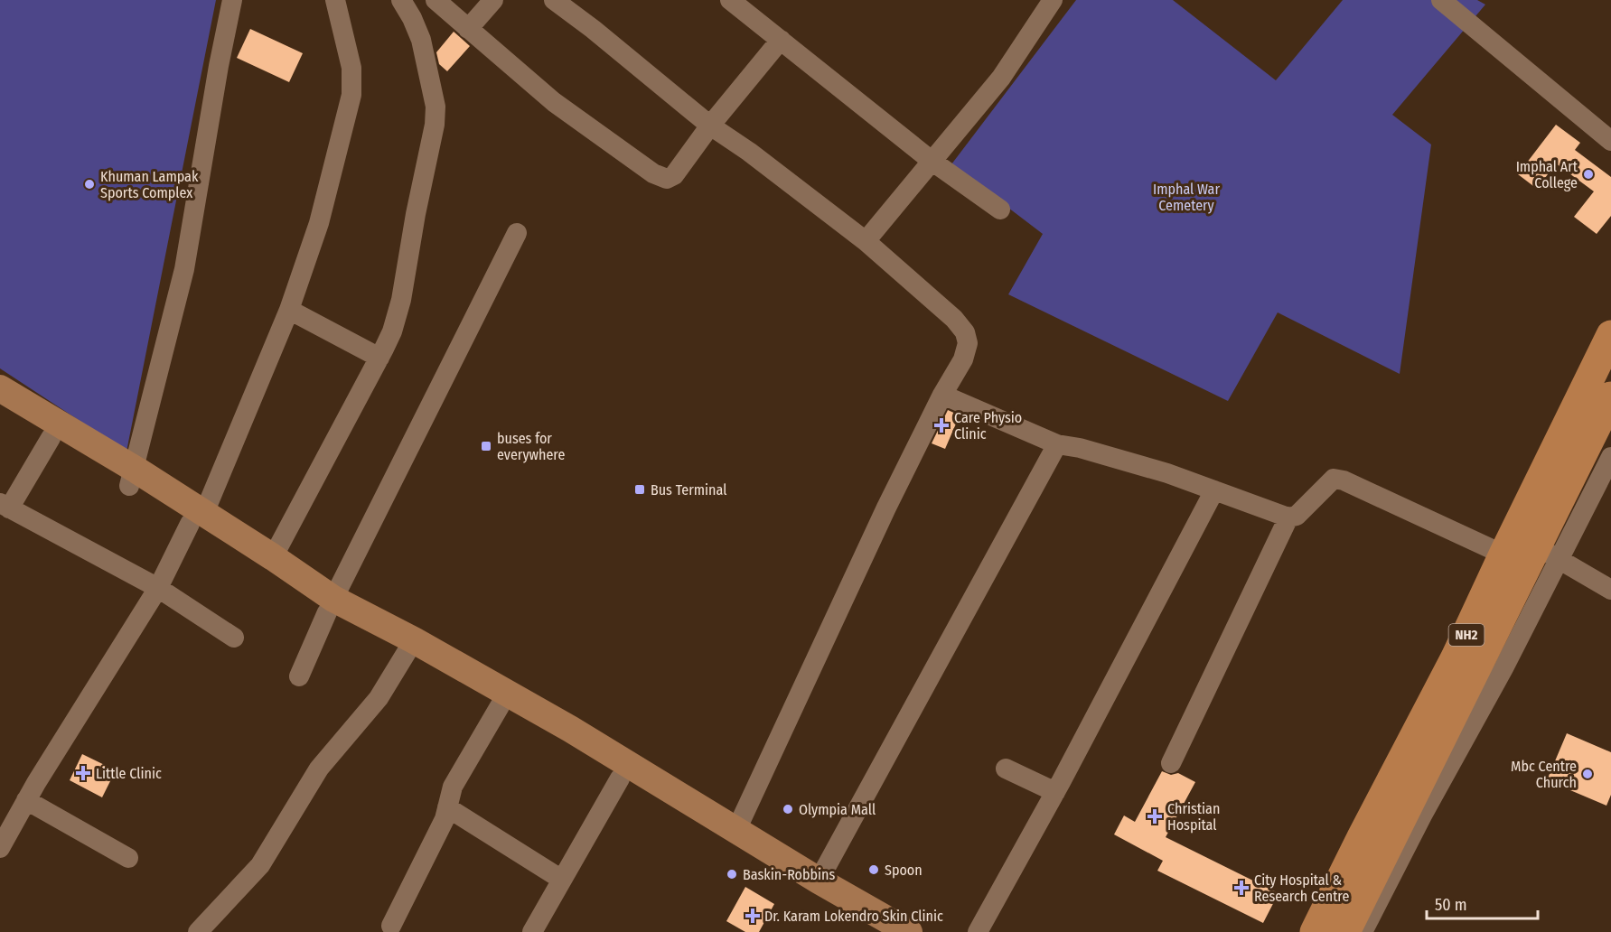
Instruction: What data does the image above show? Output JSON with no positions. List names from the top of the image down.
{
  "streets": {
    "highway": ["NH2"]
  },
  "parks": ["Imphal War Cemetery"],
  "places": {
    "other": [
      "Imphal Art College",
      "Khuman Lampak Sports Complex",
      "Mbc Centre Church",
      "Olympia Mall",
      "Spoon",
      "Baskin-Robbins"
    ],
    "health": [
      "Care Physio Clinic",
      "Little Clinic",
      "Christian Hospital",
      "City Hospital & Research Centre",
      "Dr. Karam Lokendro Skin Clinic"
    ],
    "transit": ["buses for everywhere", "Bus Terminal"]
  },
  "scale_bar": "50 m"
}
